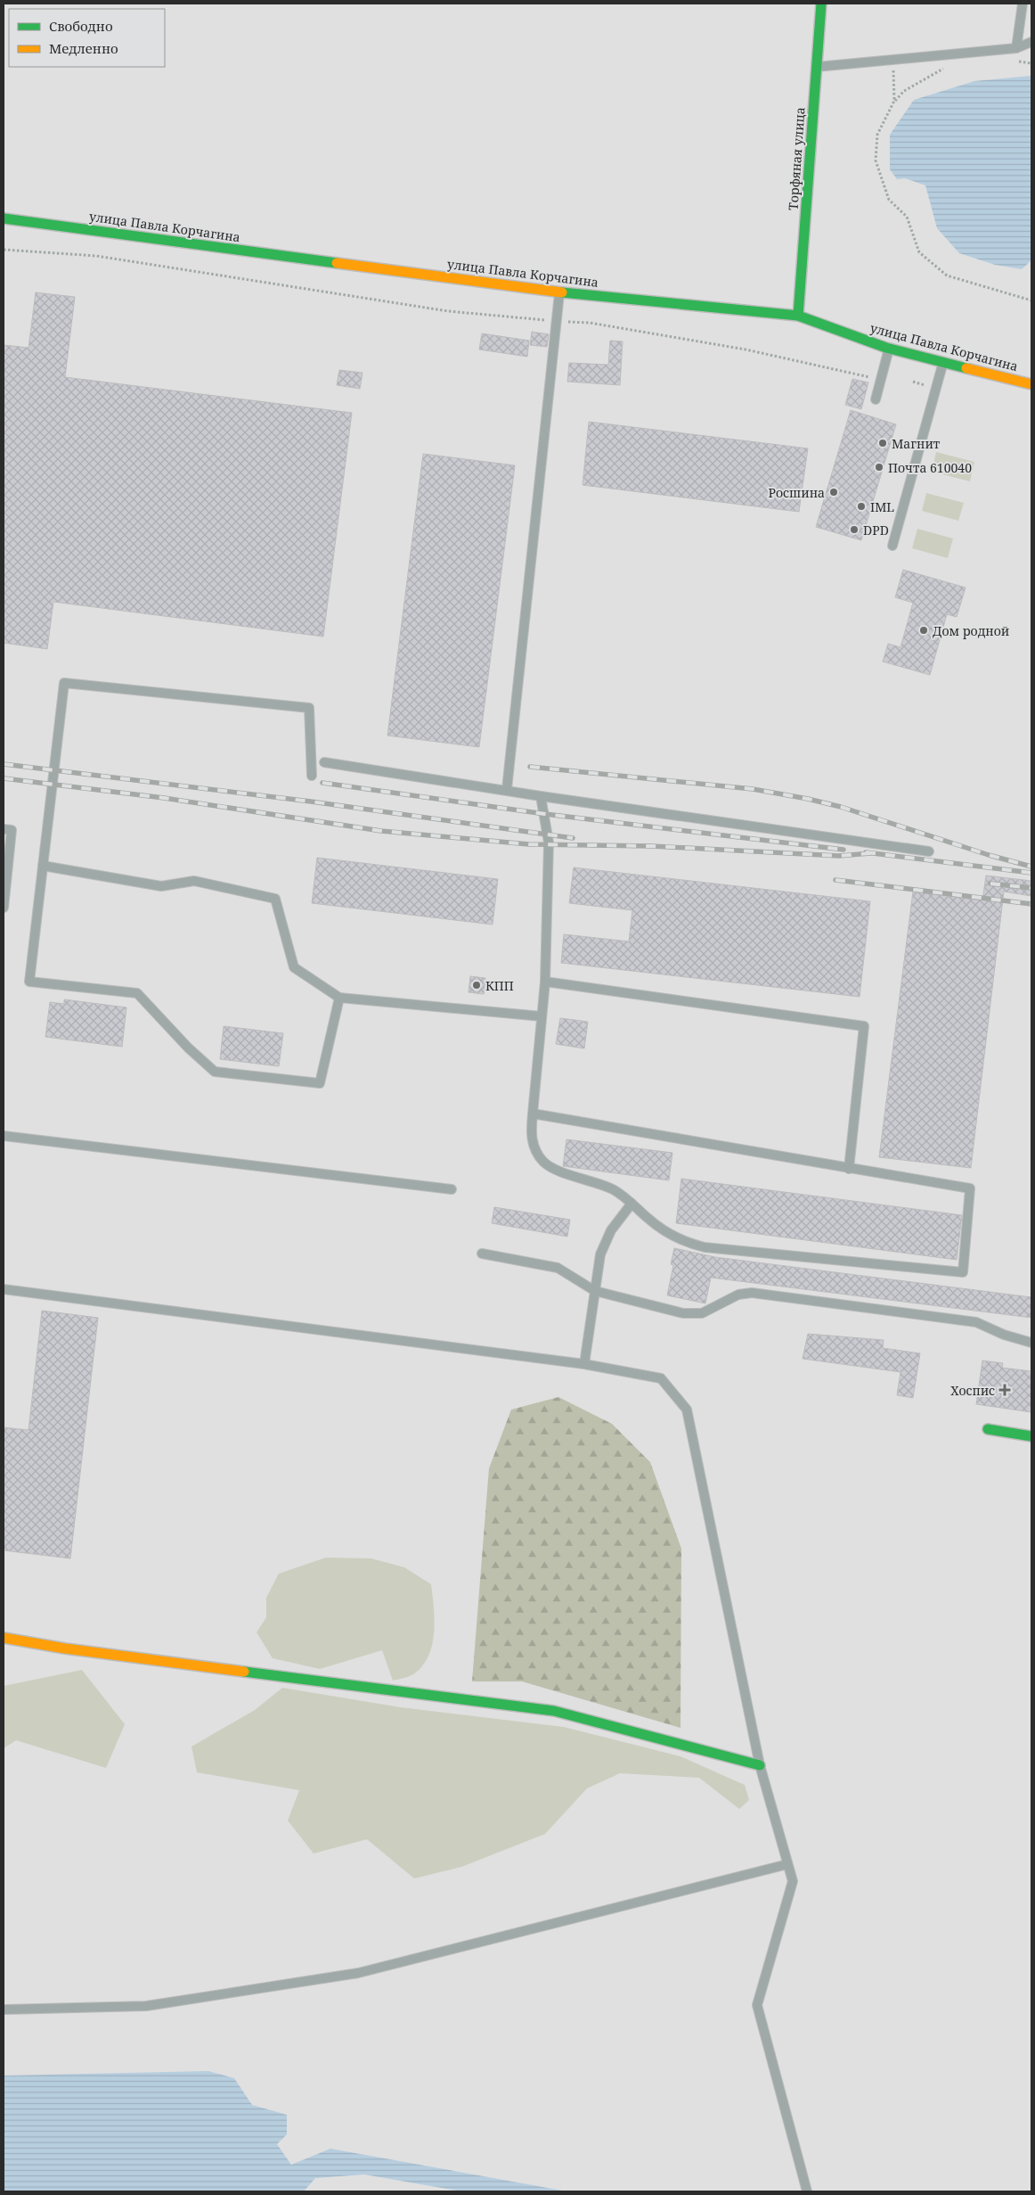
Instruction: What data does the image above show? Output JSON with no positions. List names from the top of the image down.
{
  "streets": {
    "street": ["Торфяная улица", "улица Павла Корчагина"]
  },
  "crossings": [
    ["Торфяная улица", "улица Павла Корчагина"]
  ],
  "places": {
    "other": [
      "Магнит",
      "Почта 610040",
      "Росшина",
      "IML",
      "DPD",
      "Дом родной",
      "КПП"
    ],
    "health": ["Хоспис"]
  },
  "legend": ["Свободно", "Медленно"]
}
